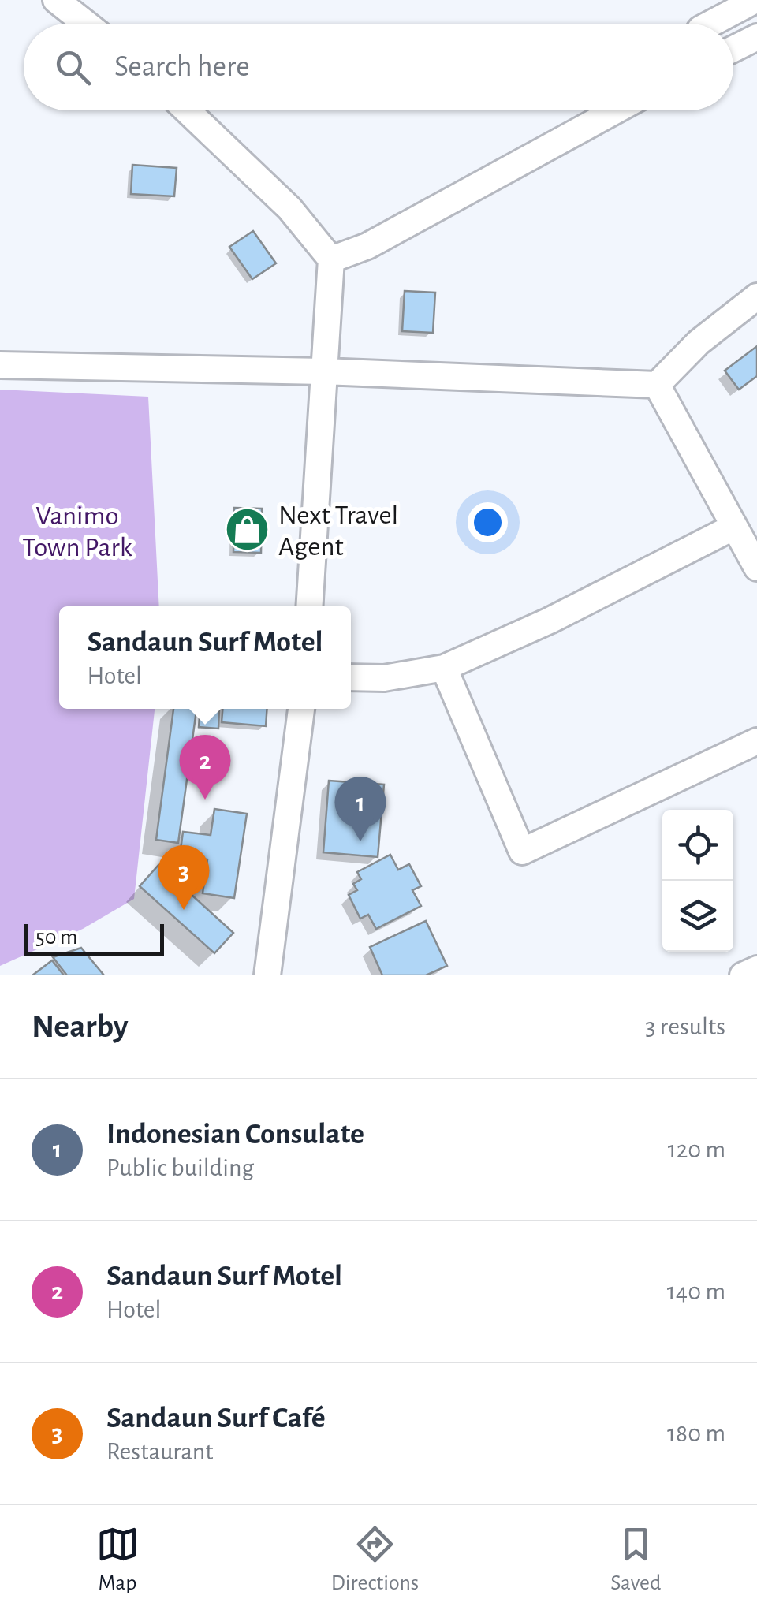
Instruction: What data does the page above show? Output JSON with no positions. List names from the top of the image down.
{
  "parks": ["Vanimo Town Park"],
  "places": {
    "shop": ["Next Travel Agent"]
  },
  "scale_bar": "50 m",
  "page": {
    "search": "Search here",
    "popup": ["Sandaun Surf Motel", "Hotel"],
    "pins": ["2", "1", "3"],
    "scale": "50 m",
    "heading": ["Nearby", "3 results"],
    "list": [
      {
        "mark": "1",
        "name": "Indonesian Consulate",
        "note": "Public building",
        "value": "120 m"
      },
      {
        "mark": "2",
        "name": "Sandaun Surf Motel",
        "note": "Hotel",
        "value": "140 m"
      },
      {
        "mark": "3",
        "name": "Sandaun Surf Café",
        "note": "Restaurant",
        "value": "180 m"
      }
    ],
    "nav": ["Map", "Directions", "Saved"]
  }
}
